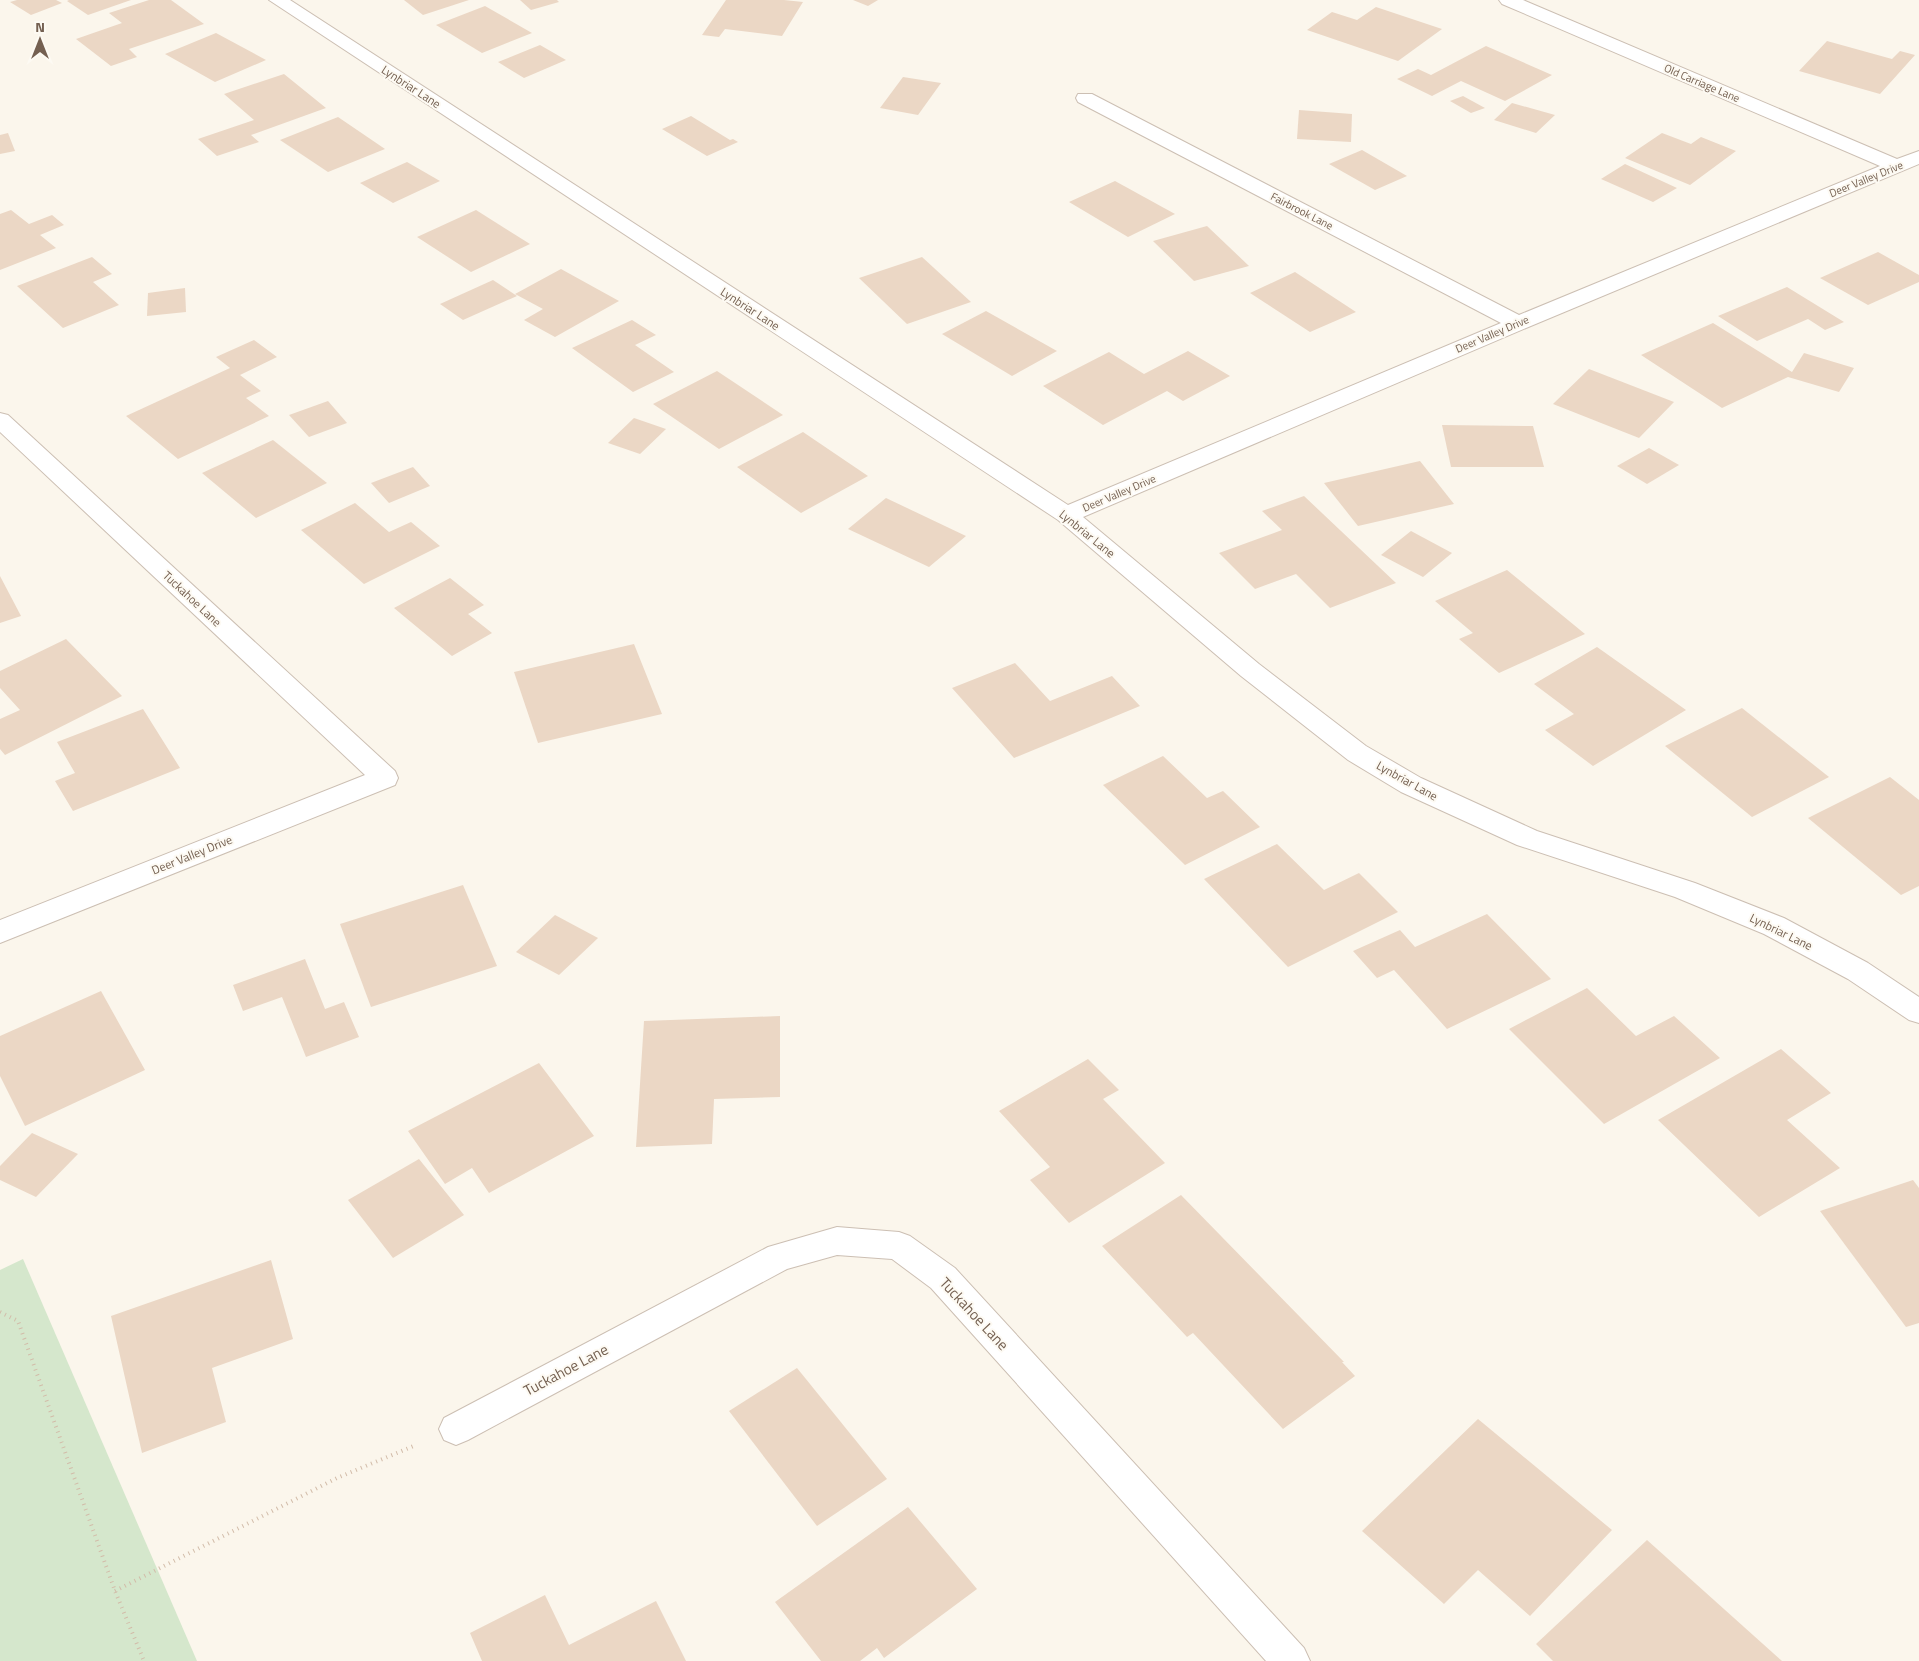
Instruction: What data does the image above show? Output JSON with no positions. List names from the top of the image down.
{
  "streets": {
    "street": [
      "Old Carriage Lane",
      "Lynbriar Lane",
      "Deer Valley Drive",
      "Fairbrook Lane",
      "Tuckahoe Lane"
    ]
  },
  "crossings": [
    ["Old Carriage Lane", "Deer Valley Drive"],
    ["Lynbriar Lane", "Deer Valley Drive"],
    ["Deer Valley Drive", "Fairbrook Lane"],
    ["Deer Valley Drive", "Tuckahoe Lane"]
  ],
  "north": "top"
}
